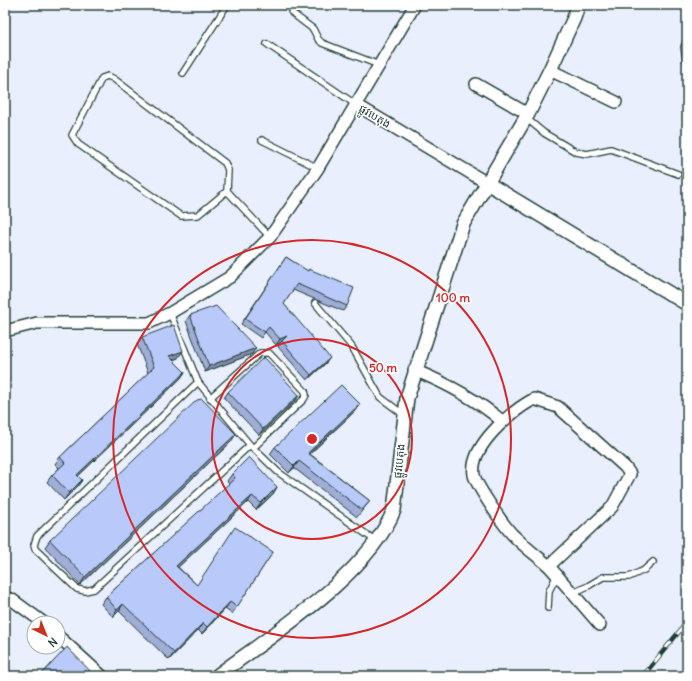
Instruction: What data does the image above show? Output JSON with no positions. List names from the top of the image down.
{
  "streets": {
    "street": ["ផ្លូវបេតុង"]
  },
  "north": "bottom right",
  "rings": ["100 m", "50 m"]
}
